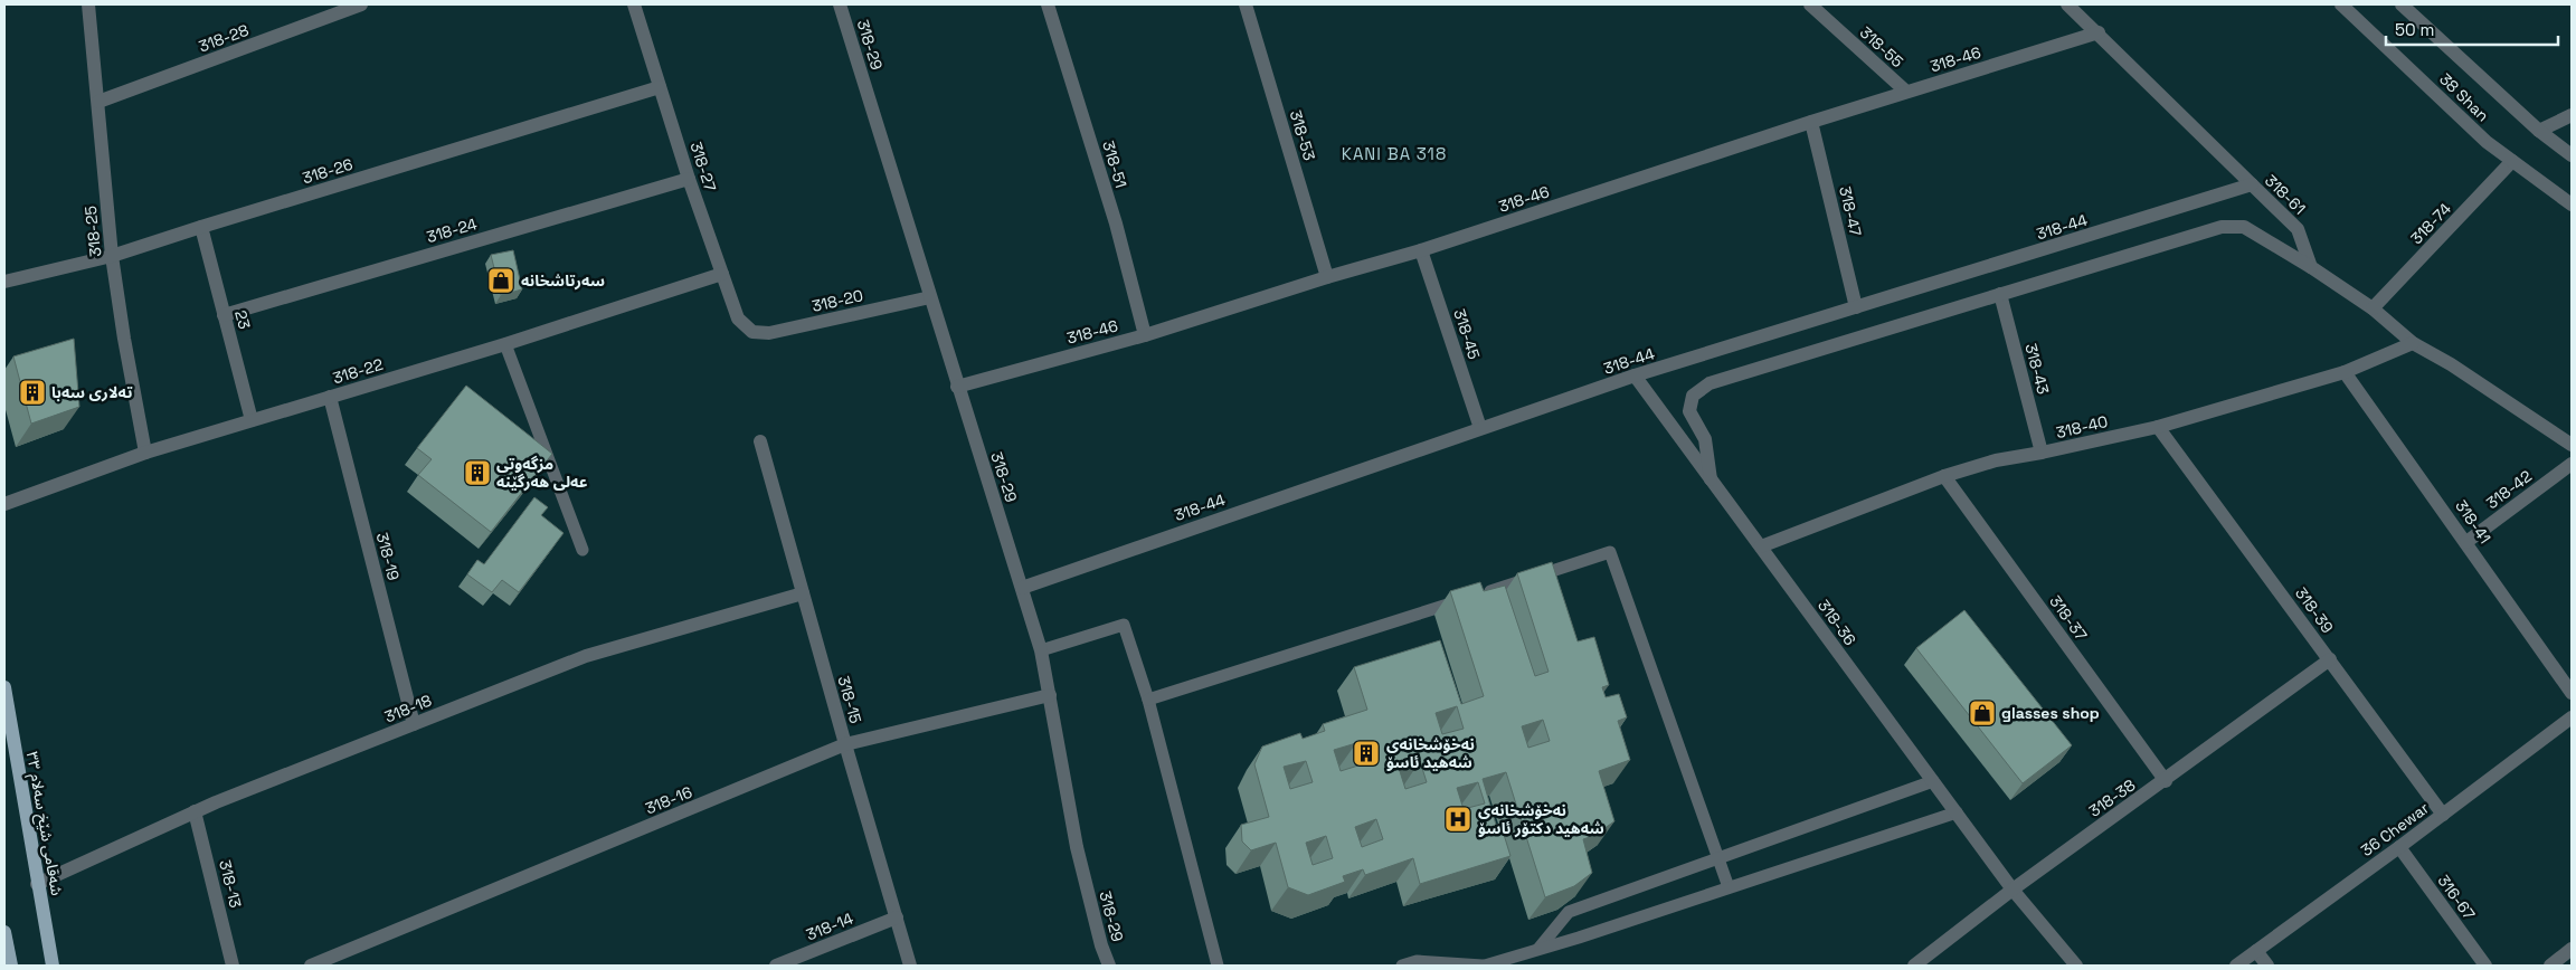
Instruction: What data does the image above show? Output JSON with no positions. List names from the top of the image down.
{
  "streets": {
    "main road": ["شەقامی شێخ سەلام ٣٣"],
    "street": [
      "318-28",
      "318-29",
      "318-55",
      "318-46",
      "38 Shan",
      "318-53",
      "318-51",
      "318-27",
      "318-26",
      "318-61",
      "318-47",
      "318-74",
      "318-44",
      "318-24",
      "318-25",
      "318-20",
      "23",
      "318-45",
      "318-43",
      "318-22",
      "318-40",
      "318-42",
      "318-41",
      "318-19",
      "318-39",
      "318-37",
      "318-36",
      "318-15",
      "318-18",
      "318-38",
      "318-16",
      "36 Chewar",
      "318-13",
      "316-67",
      "318-14"
    ]
  },
  "crossings": [
    ["318-28", "318-25"],
    ["318-29", "318-46"],
    ["318-29", "318-44"],
    ["318-29", "318-20"],
    ["318-29", "318-16"],
    ["318-55", "318-46"],
    ["318-46", "318-53"],
    ["318-46", "318-51"],
    ["318-46", "318-61"],
    ["318-46", "318-47"],
    ["318-46", "318-45"],
    ["38 Shan", "318-74"],
    ["318-27", "318-26"],
    ["318-27", "318-24"],
    ["318-27", "318-20"],
    ["318-27", "318-22"],
    ["318-26", "318-25"],
    ["318-26", "23"],
    ["318-61", "318-44"],
    ["318-47", "318-44"],
    ["318-44", "318-45"],
    ["318-44", "318-36"],
    ["318-24", "23"],
    ["318-25", "318-22"],
    ["23", "318-22"],
    ["318-43", "318-40"],
    ["318-22", "318-19"],
    ["318-40", "318-41"],
    ["318-40", "318-39"],
    ["318-40", "318-37"],
    ["318-40", "318-36"],
    ["318-42", "318-41"],
    ["318-19", "318-18"],
    ["318-39", "318-38"],
    ["318-39", "36 Chewar"],
    ["318-37", "318-38"],
    ["318-36", "318-38"],
    ["318-15", "318-18"],
    ["318-15", "318-16"],
    ["318-15", "318-14"],
    ["318-18", "شەقامی شێخ سەلام ٣٣"],
    ["318-18", "318-13"],
    ["36 Chewar", "316-67"]
  ],
  "districts": ["KANI BA 318"],
  "places": {
    "shop": ["سەرتاشخانە", "glasses shop"],
    "building": ["تەلاری سەبا", "مزگەوتی عەلی هەرگێنە", "نەخۆشخانەی شەهید ئاسۆ"],
    "hospital": ["نەخۆشخانەی شەهید دکتۆر ئاسۆ"]
  },
  "scale_bar": "50 m"
}
